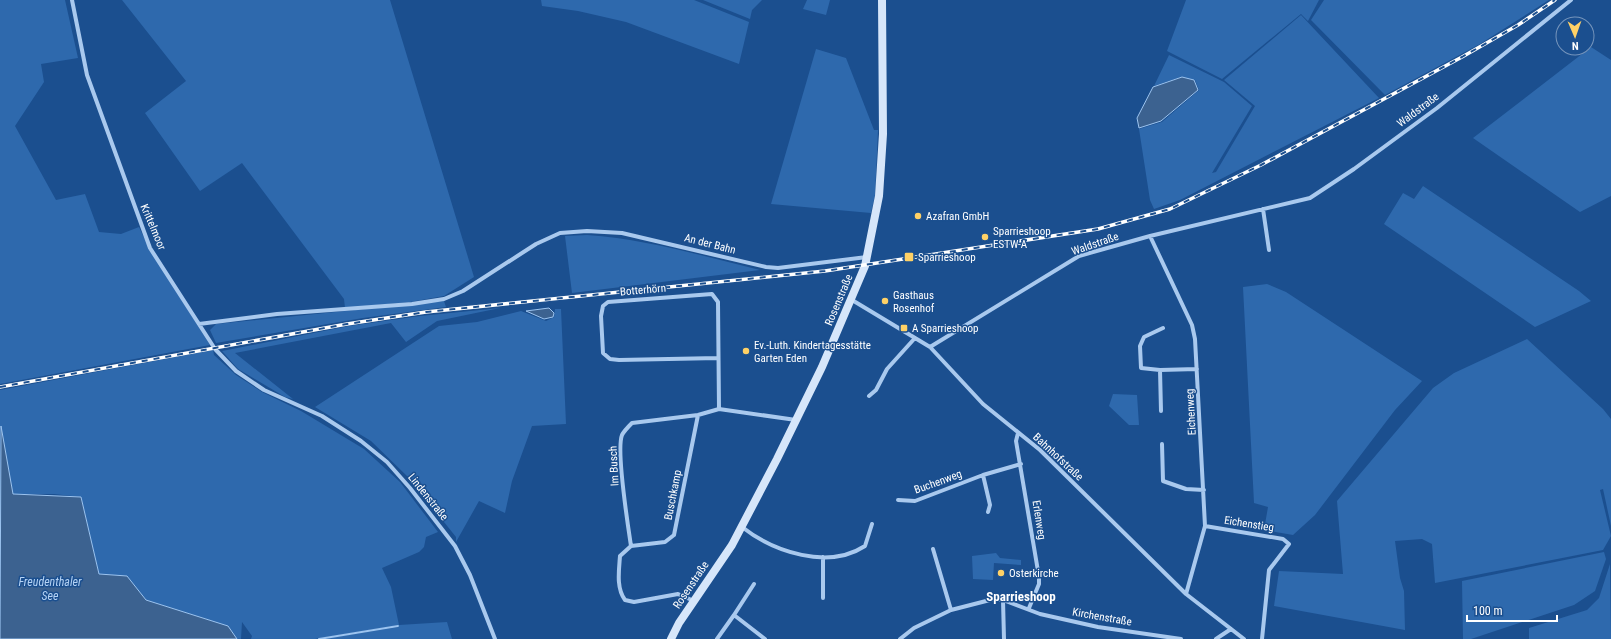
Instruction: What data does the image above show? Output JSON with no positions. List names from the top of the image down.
{
  "streets": {
    "main road": ["Rosenstraße"],
    "street": [
      "Waldstraße",
      "Krittelmoor",
      "An der Bahn",
      "Botterhörn",
      "Eichenweg",
      "Bahnhofstraße",
      "Im Busch",
      "Buchenweg",
      "Buschkamp",
      "Lindenstraße",
      "Erlenweg",
      "Eichenstieg",
      "Kirchenstraße"
    ]
  },
  "crossings": [
    ["Waldstraße", "Eichenweg"],
    ["Waldstraße", "Bahnhofstraße"],
    ["Krittelmoor", "An der Bahn"],
    ["Krittelmoor", "Lindenstraße"],
    ["An der Bahn", "Rosenstraße"],
    ["Botterhörn", "Im Busch"],
    ["Rosenstraße", "Bahnhofstraße"],
    ["Rosenstraße", "Im Busch"],
    ["Eichenweg", "Bahnhofstraße"],
    ["Eichenweg", "Eichenstieg"],
    ["Bahnhofstraße", "Erlenweg"],
    ["Im Busch", "Buschkamp"],
    ["Buchenweg", "Erlenweg"],
    ["Erlenweg", "Kirchenstraße"]
  ],
  "districts": ["Sparrieshoop"],
  "water": ["Freudenthaler See"],
  "places": {
    "other": [
      "Azafran GmbH",
      "Sparrieshoop ESTW-A",
      "Gasthaus Rosenhof",
      "Ev.-Luth. Kindertagesstätte Garten Eden",
      "Osterkirche"
    ],
    "transit": ["Sparrieshoop", "A Sparrieshoop"]
  },
  "scale_bar": "100 m",
  "north": "bottom"
}
